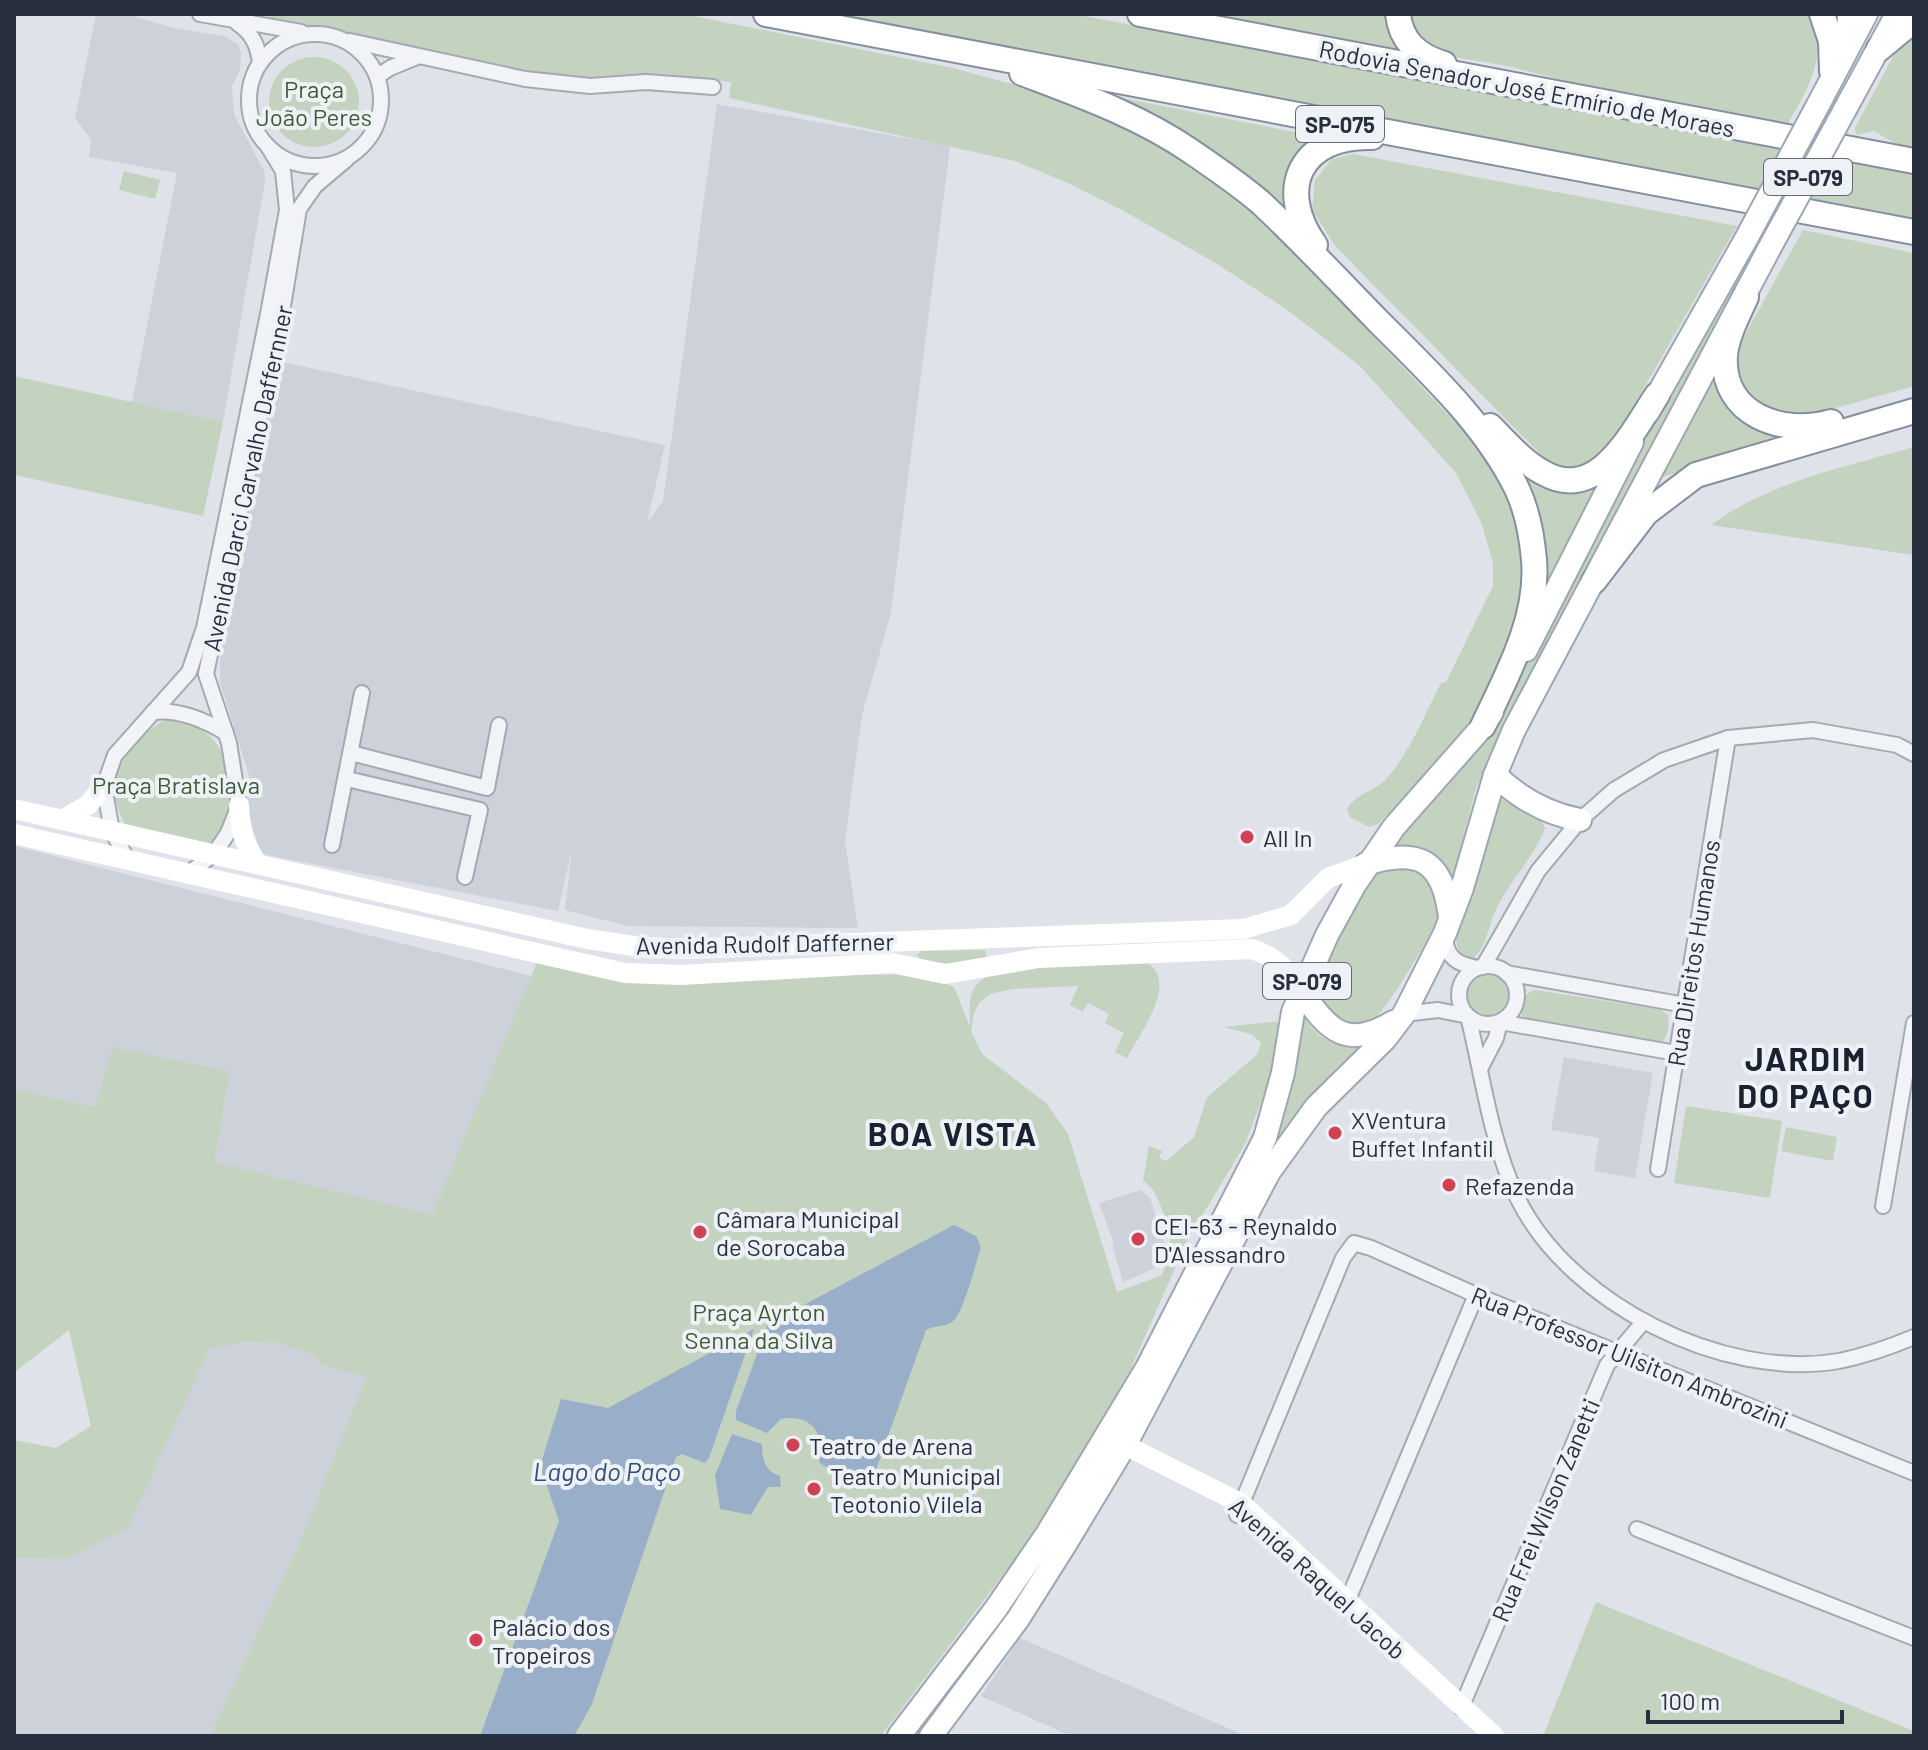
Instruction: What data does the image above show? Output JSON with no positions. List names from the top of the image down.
{
  "streets": {
    "highway": ["Rodovia Senador José Ermírio de Moraes", "SP-075"],
    "main road": ["SP-079", "Avenida Rudolf Dafferner", "Avenida Raquel Jacob"],
    "street": [
      "Avenida Darci Carvalho Daffernner",
      "Rua Direitos Humanos",
      "Rua Professor Uilsiton Ambrozini",
      "Rua Frei Wilson Zanetti"
    ]
  },
  "crossings": [
    ["SP-079", "Avenida Rudolf Dafferner"],
    ["SP-079", "Avenida Raquel Jacob"],
    ["Avenida Darci Carvalho Daffernner", "Avenida Rudolf Dafferner"],
    ["Rua Professor Uilsiton Ambrozini", "Rua Frei Wilson Zanetti"],
    ["Rua Professor Uilsiton Ambrozini", "Avenida Raquel Jacob"],
    ["Rua Frei Wilson Zanetti", "Avenida Raquel Jacob"]
  ],
  "districts": ["JARDIM DO PAÇO", "BOA VISTA"],
  "water": ["Lago do Paço"],
  "parks": ["Praça João Peres", "Praça Bratislava", "Praça Ayrton Senna da Silva"],
  "places": [
    "All In",
    "XVentura Buffet Infantil",
    "Refazenda",
    "Câmara Municipal de Sorocaba",
    "CEI-63 - Reynaldo D'Alessandro",
    "Teatro de Arena",
    "Teatro Municipal Teotonio Vilela",
    "Palácio dos Tropeiros"
  ],
  "scale_bar": "100 m"
}
